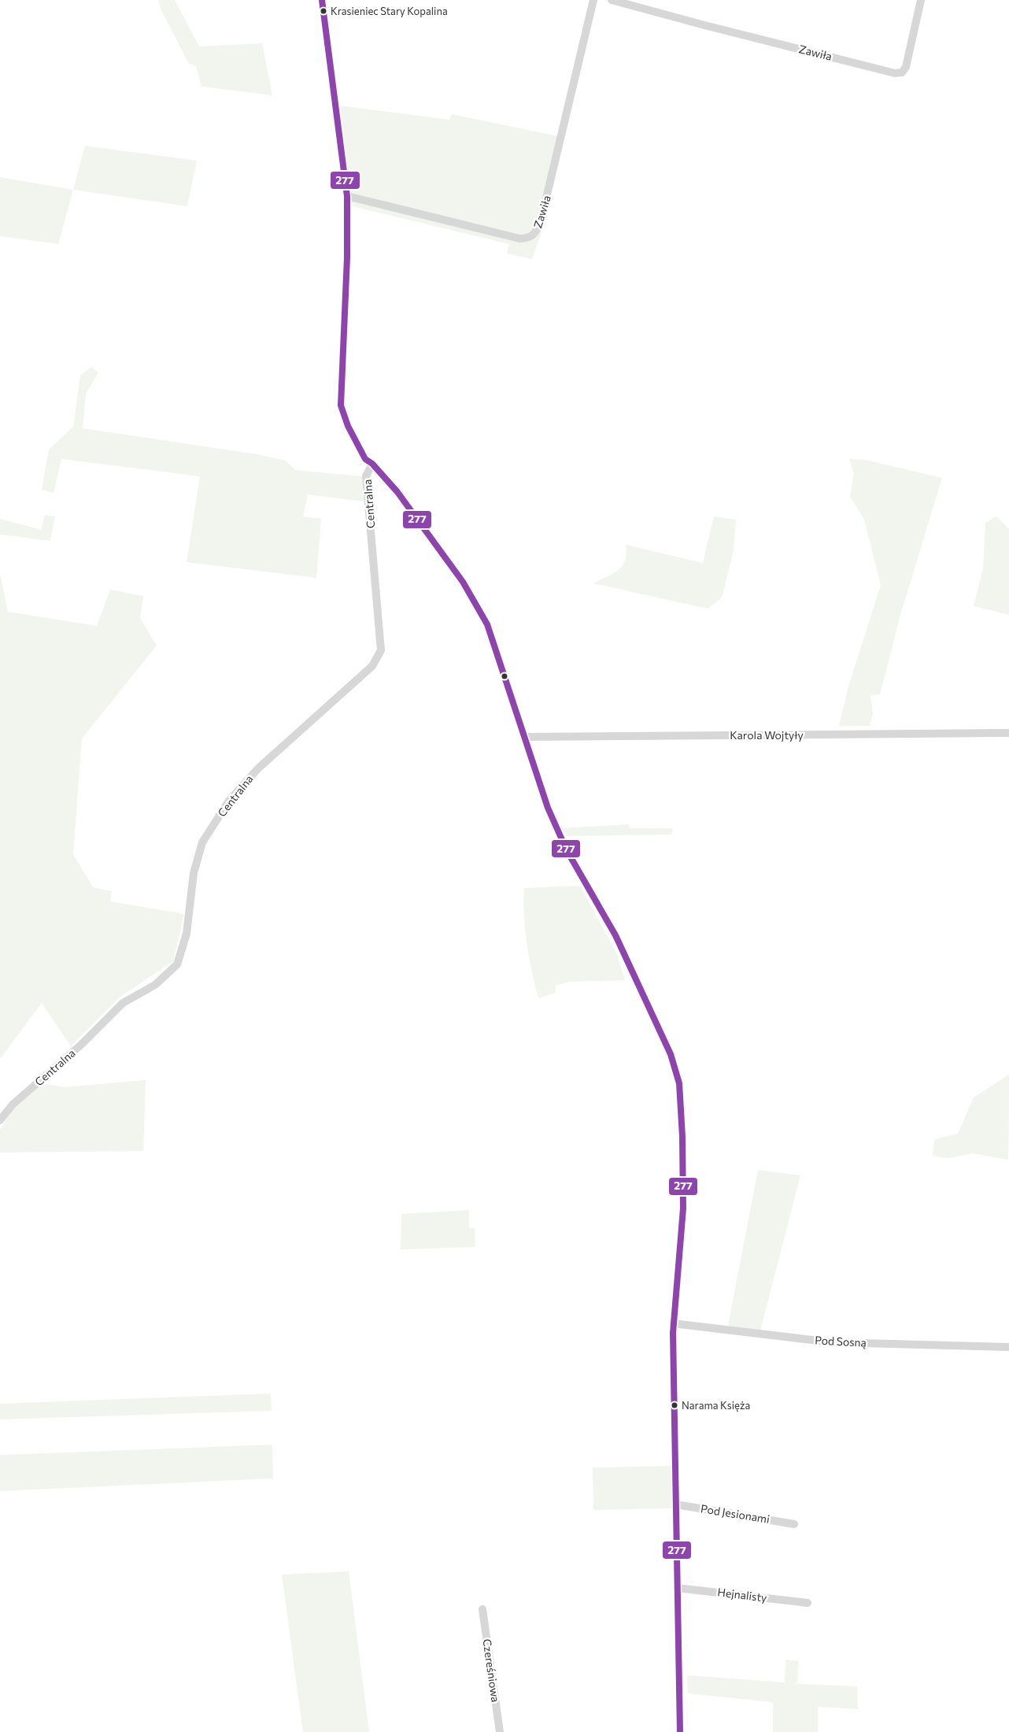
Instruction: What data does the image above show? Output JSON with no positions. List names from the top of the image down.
{
  "streets": {
    "street": [
      "Zawiła",
      "Centralna",
      "Karola Wojtyły",
      "Pod Sosną",
      "Pod Jesionami",
      "Hejnalisty",
      "Czereśniowa"
    ]
  },
  "places": ["Krasieniec Stary Kopalina", "Narama Księża"],
  "lines": ["transit line 277"]
}
